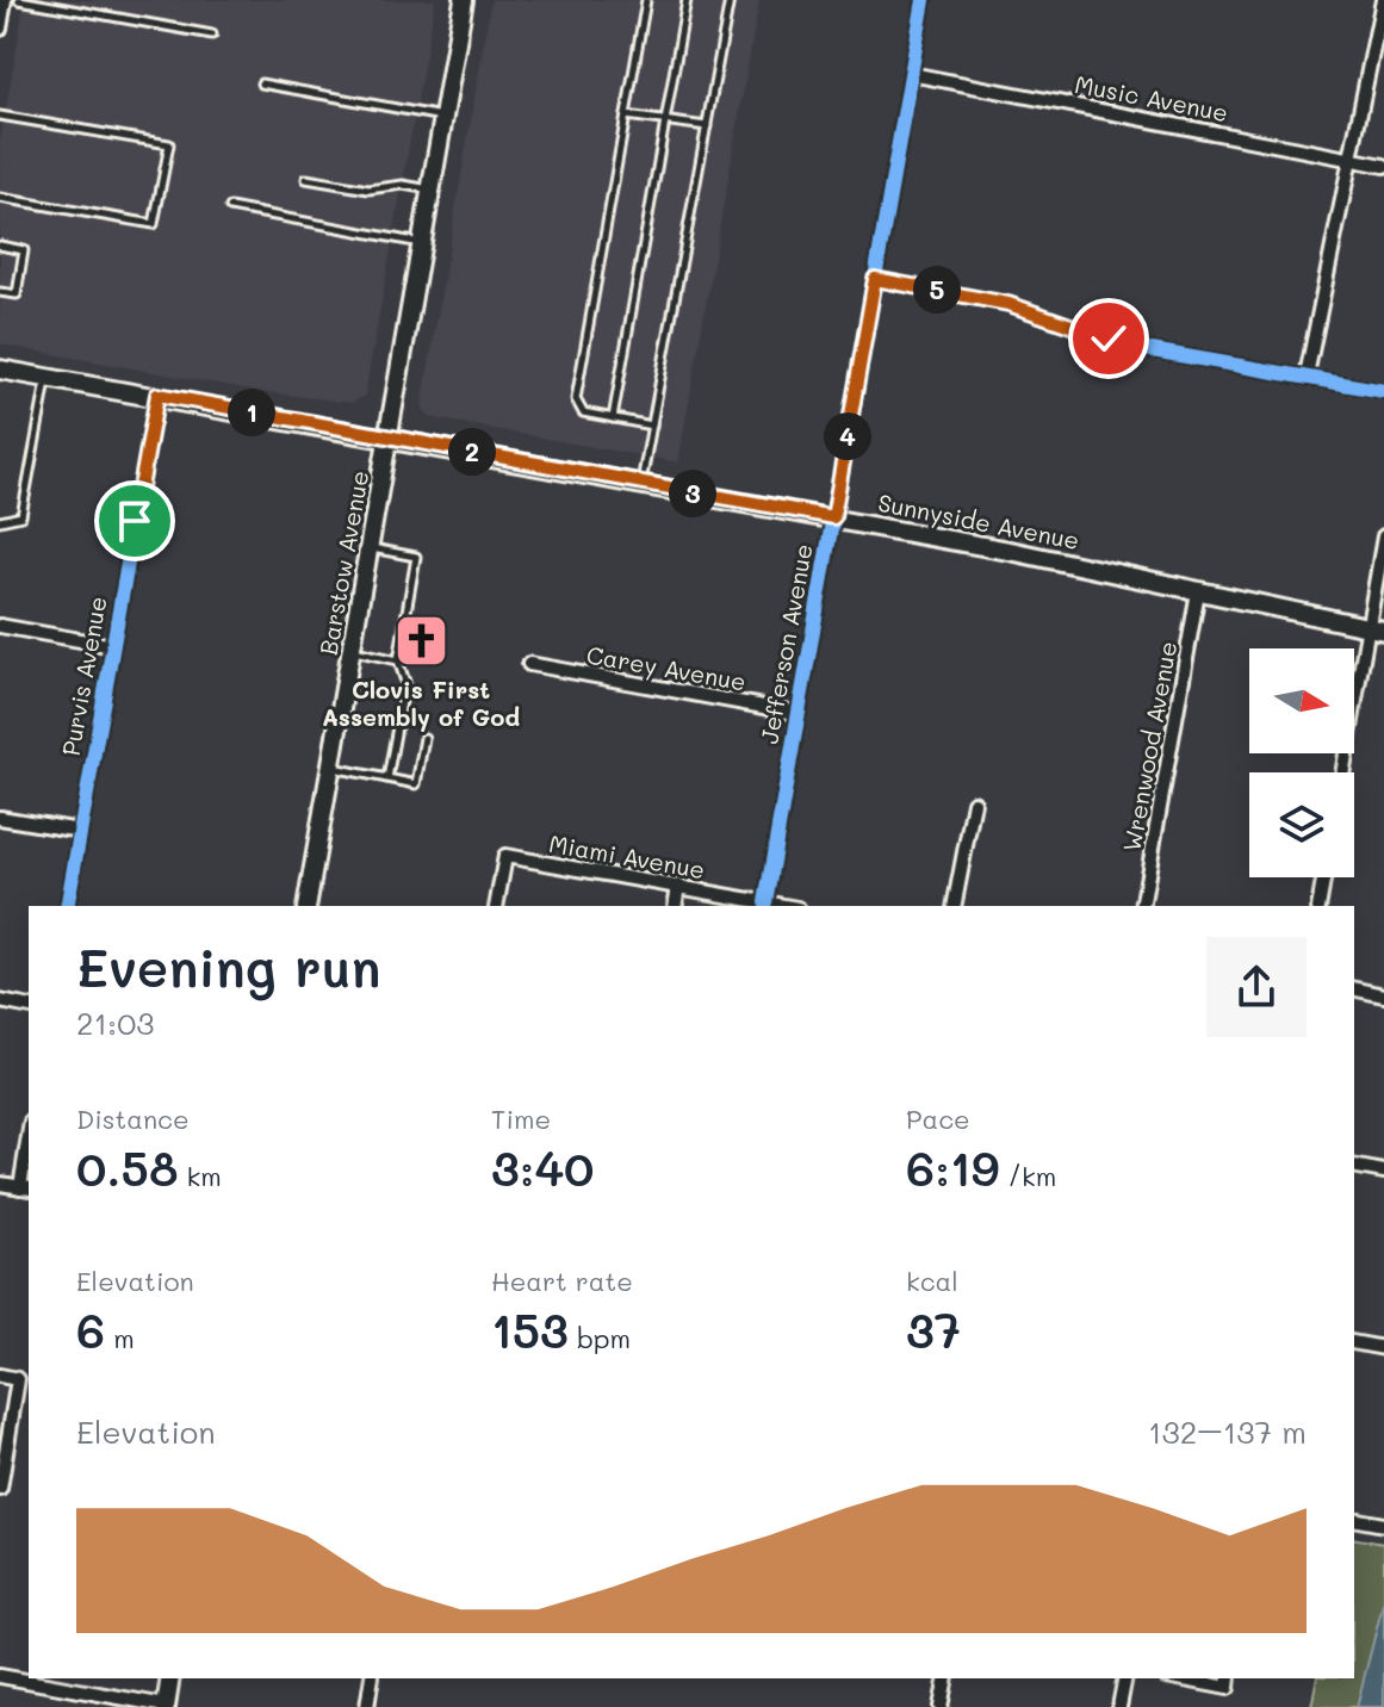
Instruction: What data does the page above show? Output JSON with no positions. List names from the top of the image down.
{
  "streets": {
    "main road": ["Sunnyside Avenue", "Barstow Avenue"],
    "street": [
      "Music Avenue",
      "Jefferson Avenue",
      "Carey Avenue",
      "Purvis Avenue",
      "Wrenwood Avenue",
      "Miami Avenue"
    ]
  },
  "crossings": [
    ["Music Avenue", "Jefferson Avenue"],
    ["Sunnyside Avenue", "Barstow Avenue"],
    ["Sunnyside Avenue", "Jefferson Avenue"],
    ["Sunnyside Avenue", "Purvis Avenue"],
    ["Sunnyside Avenue", "Wrenwood Avenue"],
    ["Jefferson Avenue", "Carey Avenue"],
    ["Jefferson Avenue", "Miami Avenue"]
  ],
  "places": {
    "church": ["Clovis First Assembly of God"]
  },
  "north": "right",
  "page": {
    "pins": [
      "5",
      "1",
      "4",
      "2",
      "3"
    ],
    "heading": ["Evening run", "21:03"],
    "stats": [
      ["Distance", "0.58 km"],
      ["Time", "3:40"],
      ["Pace", "6:19 /km"],
      ["Elevation", "6 m"],
      ["Heart rate", "153 bpm"],
      ["kcal", "37"]
    ],
    "chart": ["Elevation", "132–137 m"]
  }
}
